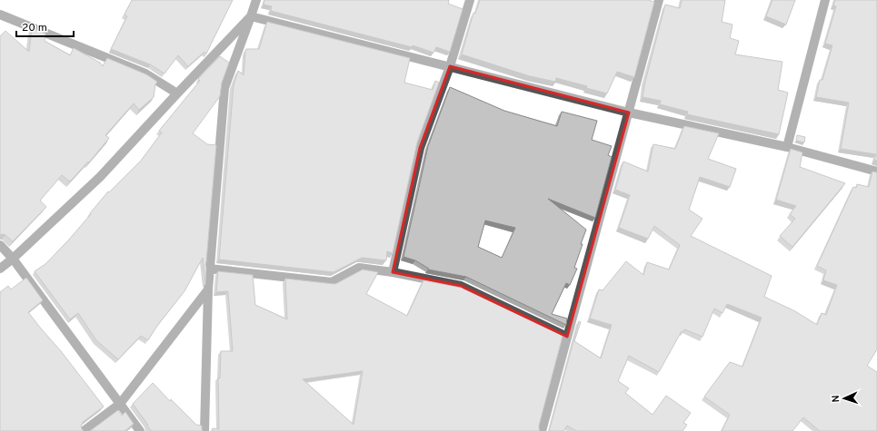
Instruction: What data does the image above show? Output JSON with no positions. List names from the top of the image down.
{
  "scale_bar": "20 m",
  "north": "left"
}
